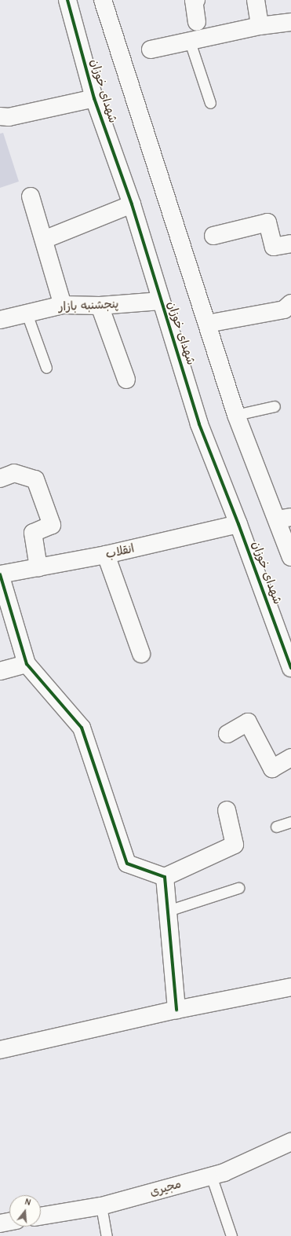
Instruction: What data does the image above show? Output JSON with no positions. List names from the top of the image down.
{
  "streets": {
    "street": [
      "شهدای خوزان",
      "پنجشنبه بازار",
      "انقلاب",
      "مجیری"
    ]
  },
  "crossings": [
    ["شهدای خوزان", "پنجشنبه بازار"],
    ["شهدای خوزان", "انقلاب"]
  ],
  "north": "top"
}
